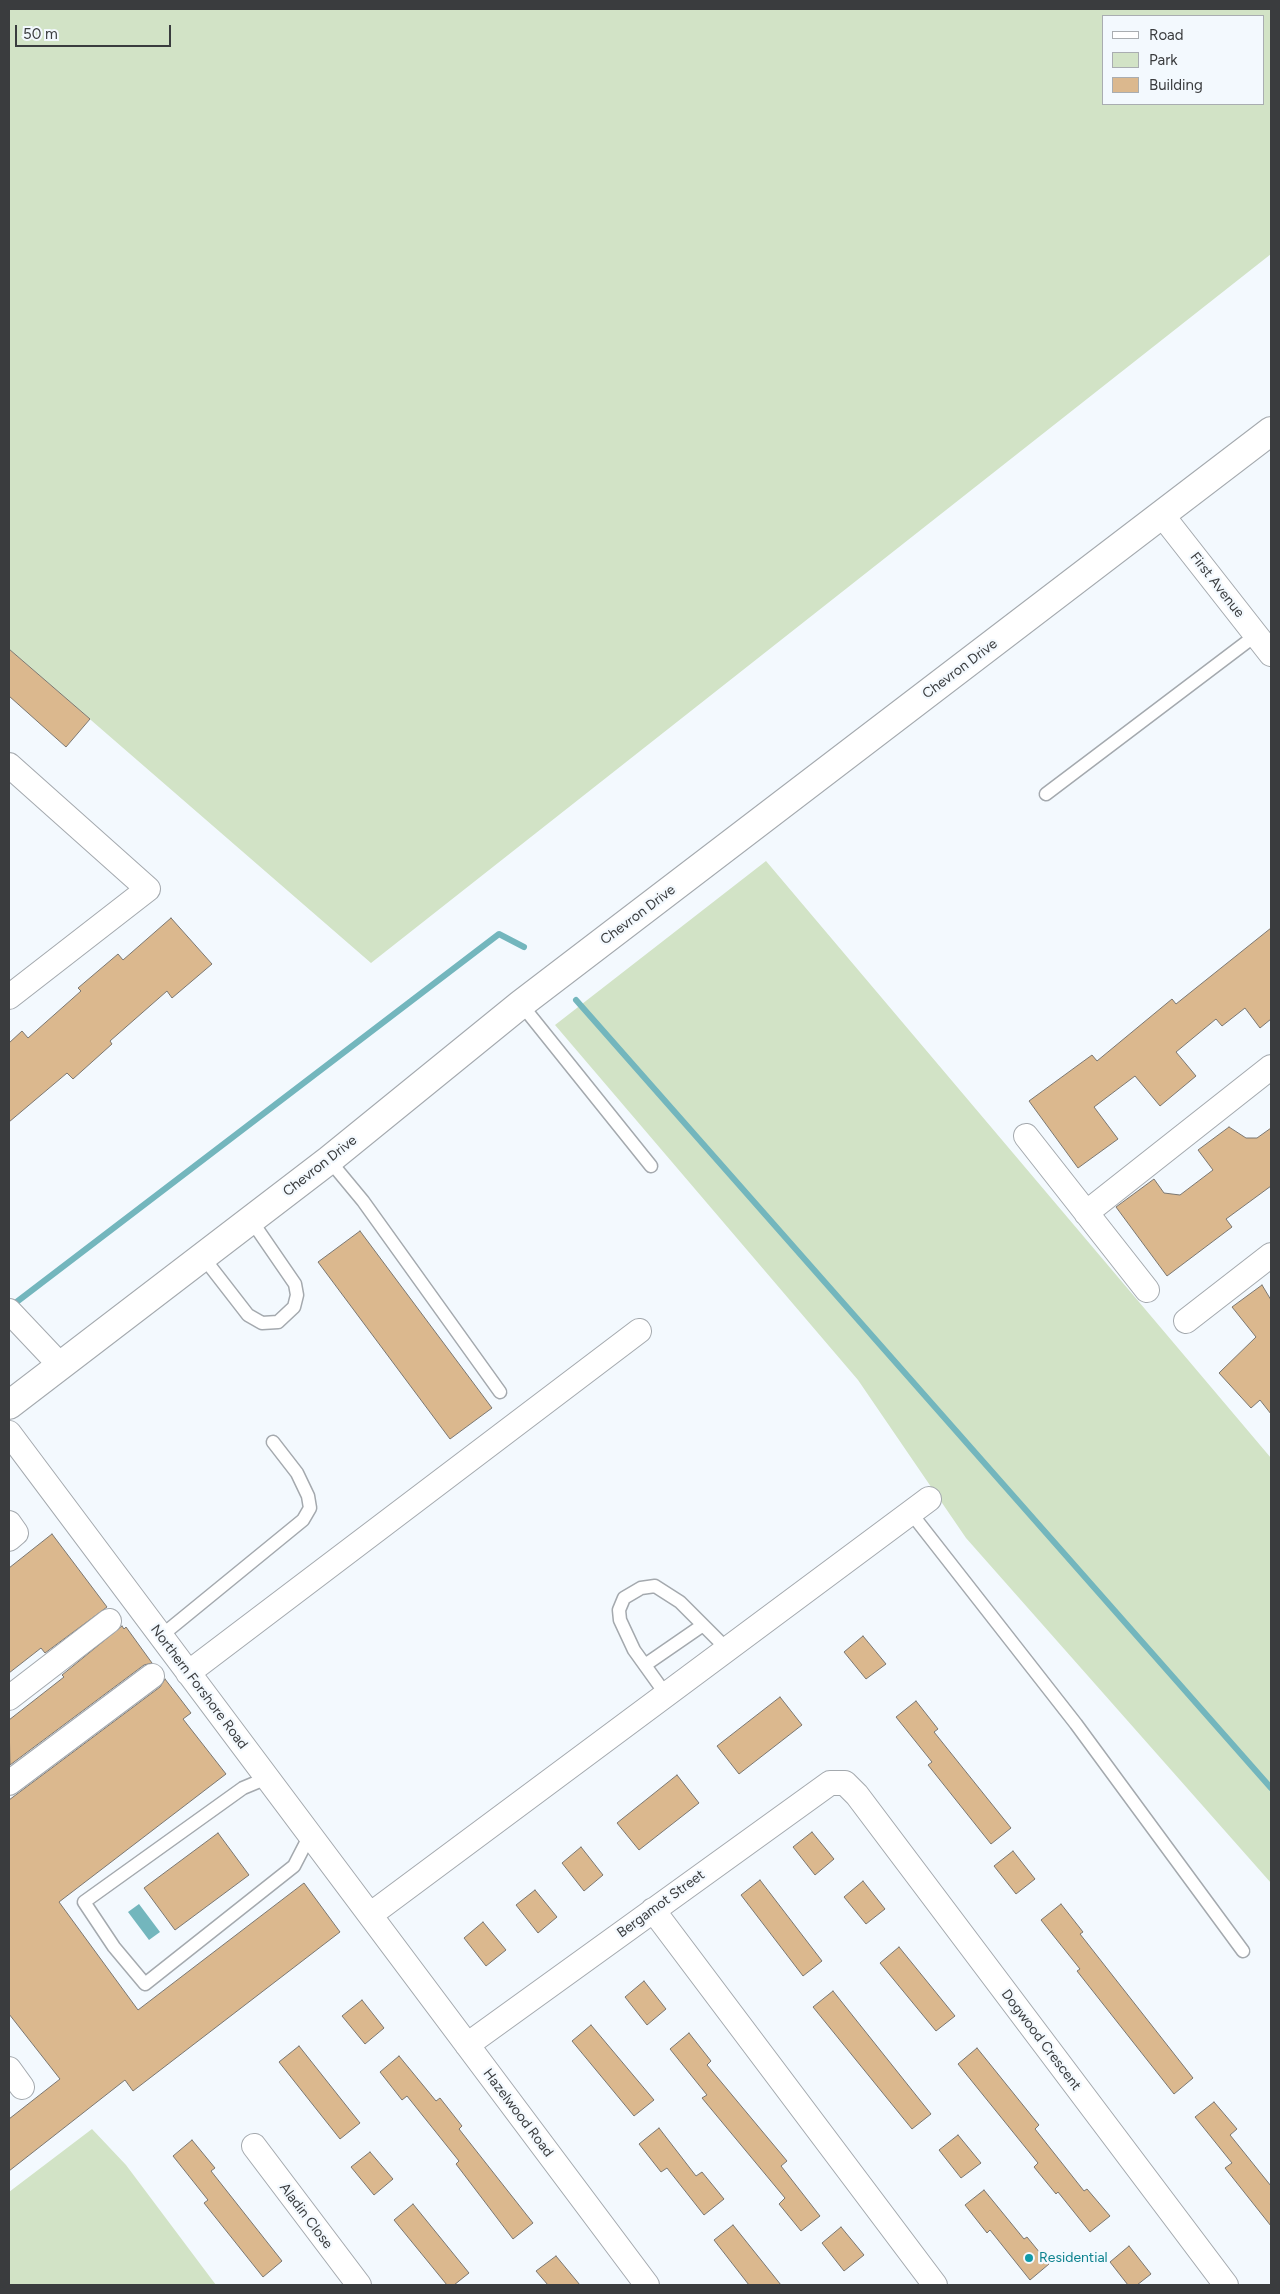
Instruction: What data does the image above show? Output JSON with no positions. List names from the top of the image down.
{
  "streets": {
    "main road": ["Chevron Drive"],
    "street": [
      "First Avenue",
      "Northern Forshore Road",
      "Bergamot Street",
      "Dogwood Crescent",
      "Hazelwood Road",
      "Aladin Close"
    ]
  },
  "crossings": [
    ["First Avenue", "Chevron Drive"],
    ["Northern Forshore Road", "Hazelwood Road"],
    ["Bergamot Street", "Dogwood Crescent"],
    ["Bergamot Street", "Hazelwood Road"]
  ],
  "places": ["Residential"],
  "legend": ["Road", "Park", "Building"],
  "scale_bar": "50 m"
}
